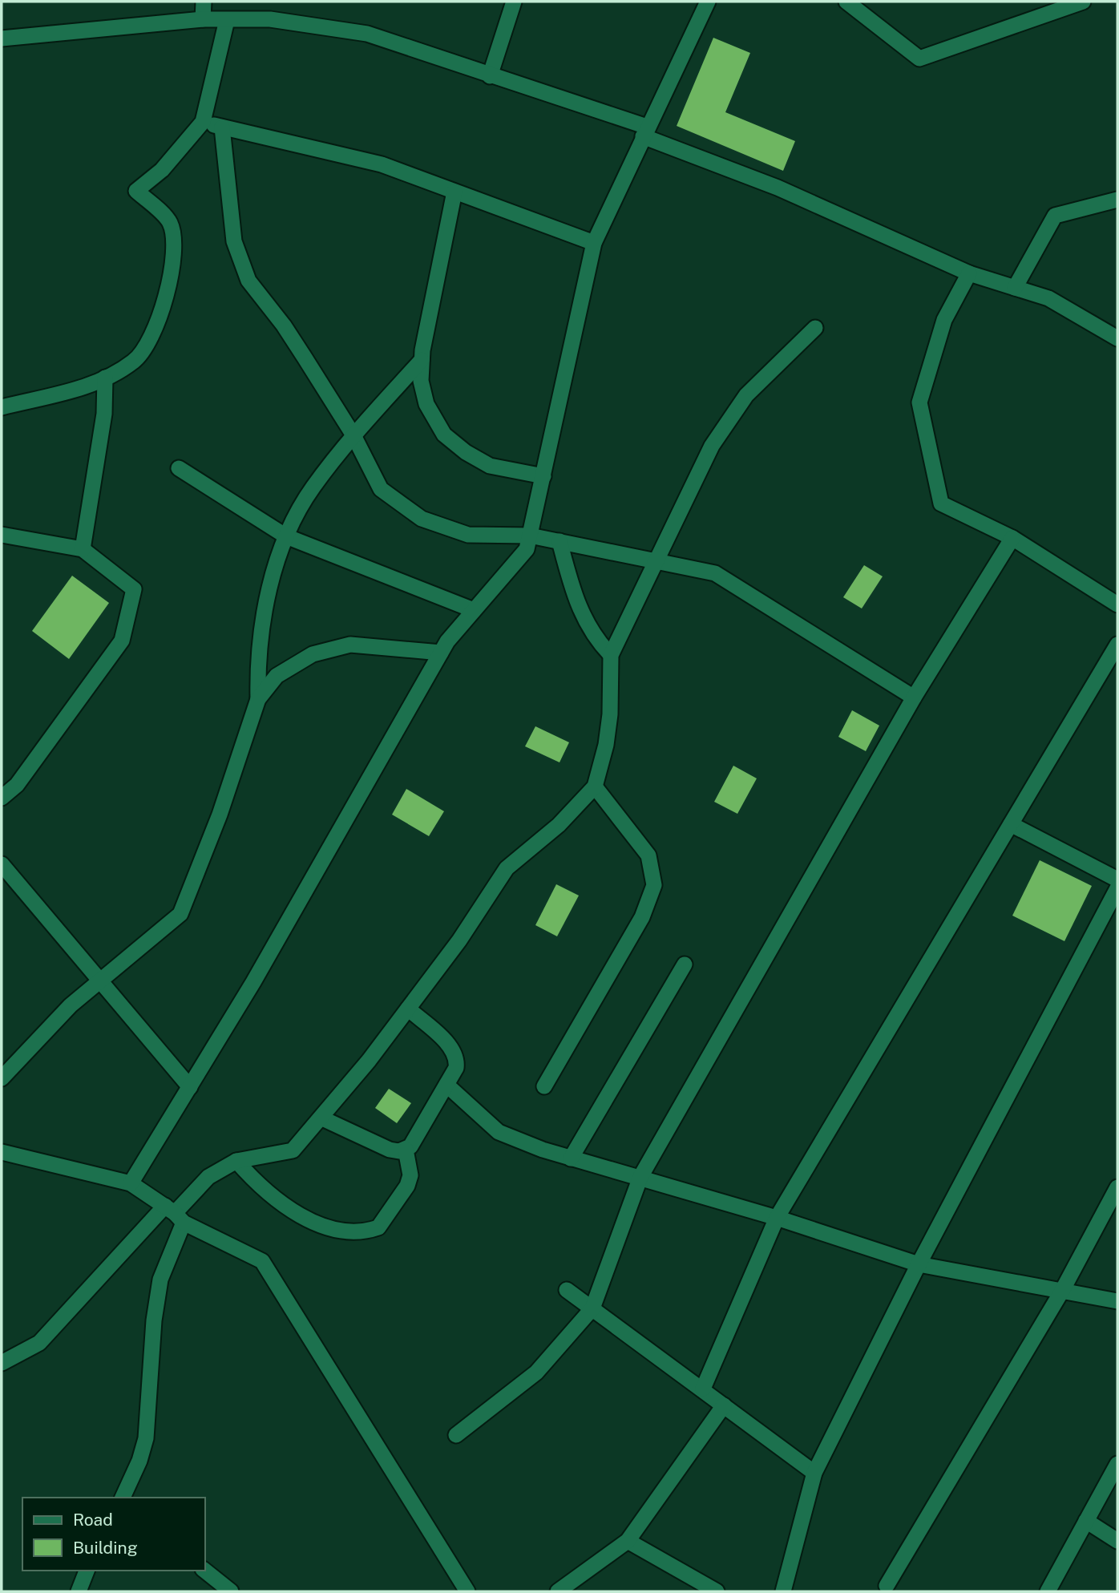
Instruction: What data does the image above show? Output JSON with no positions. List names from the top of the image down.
{
  "legend": ["Road", "Building"]
}
